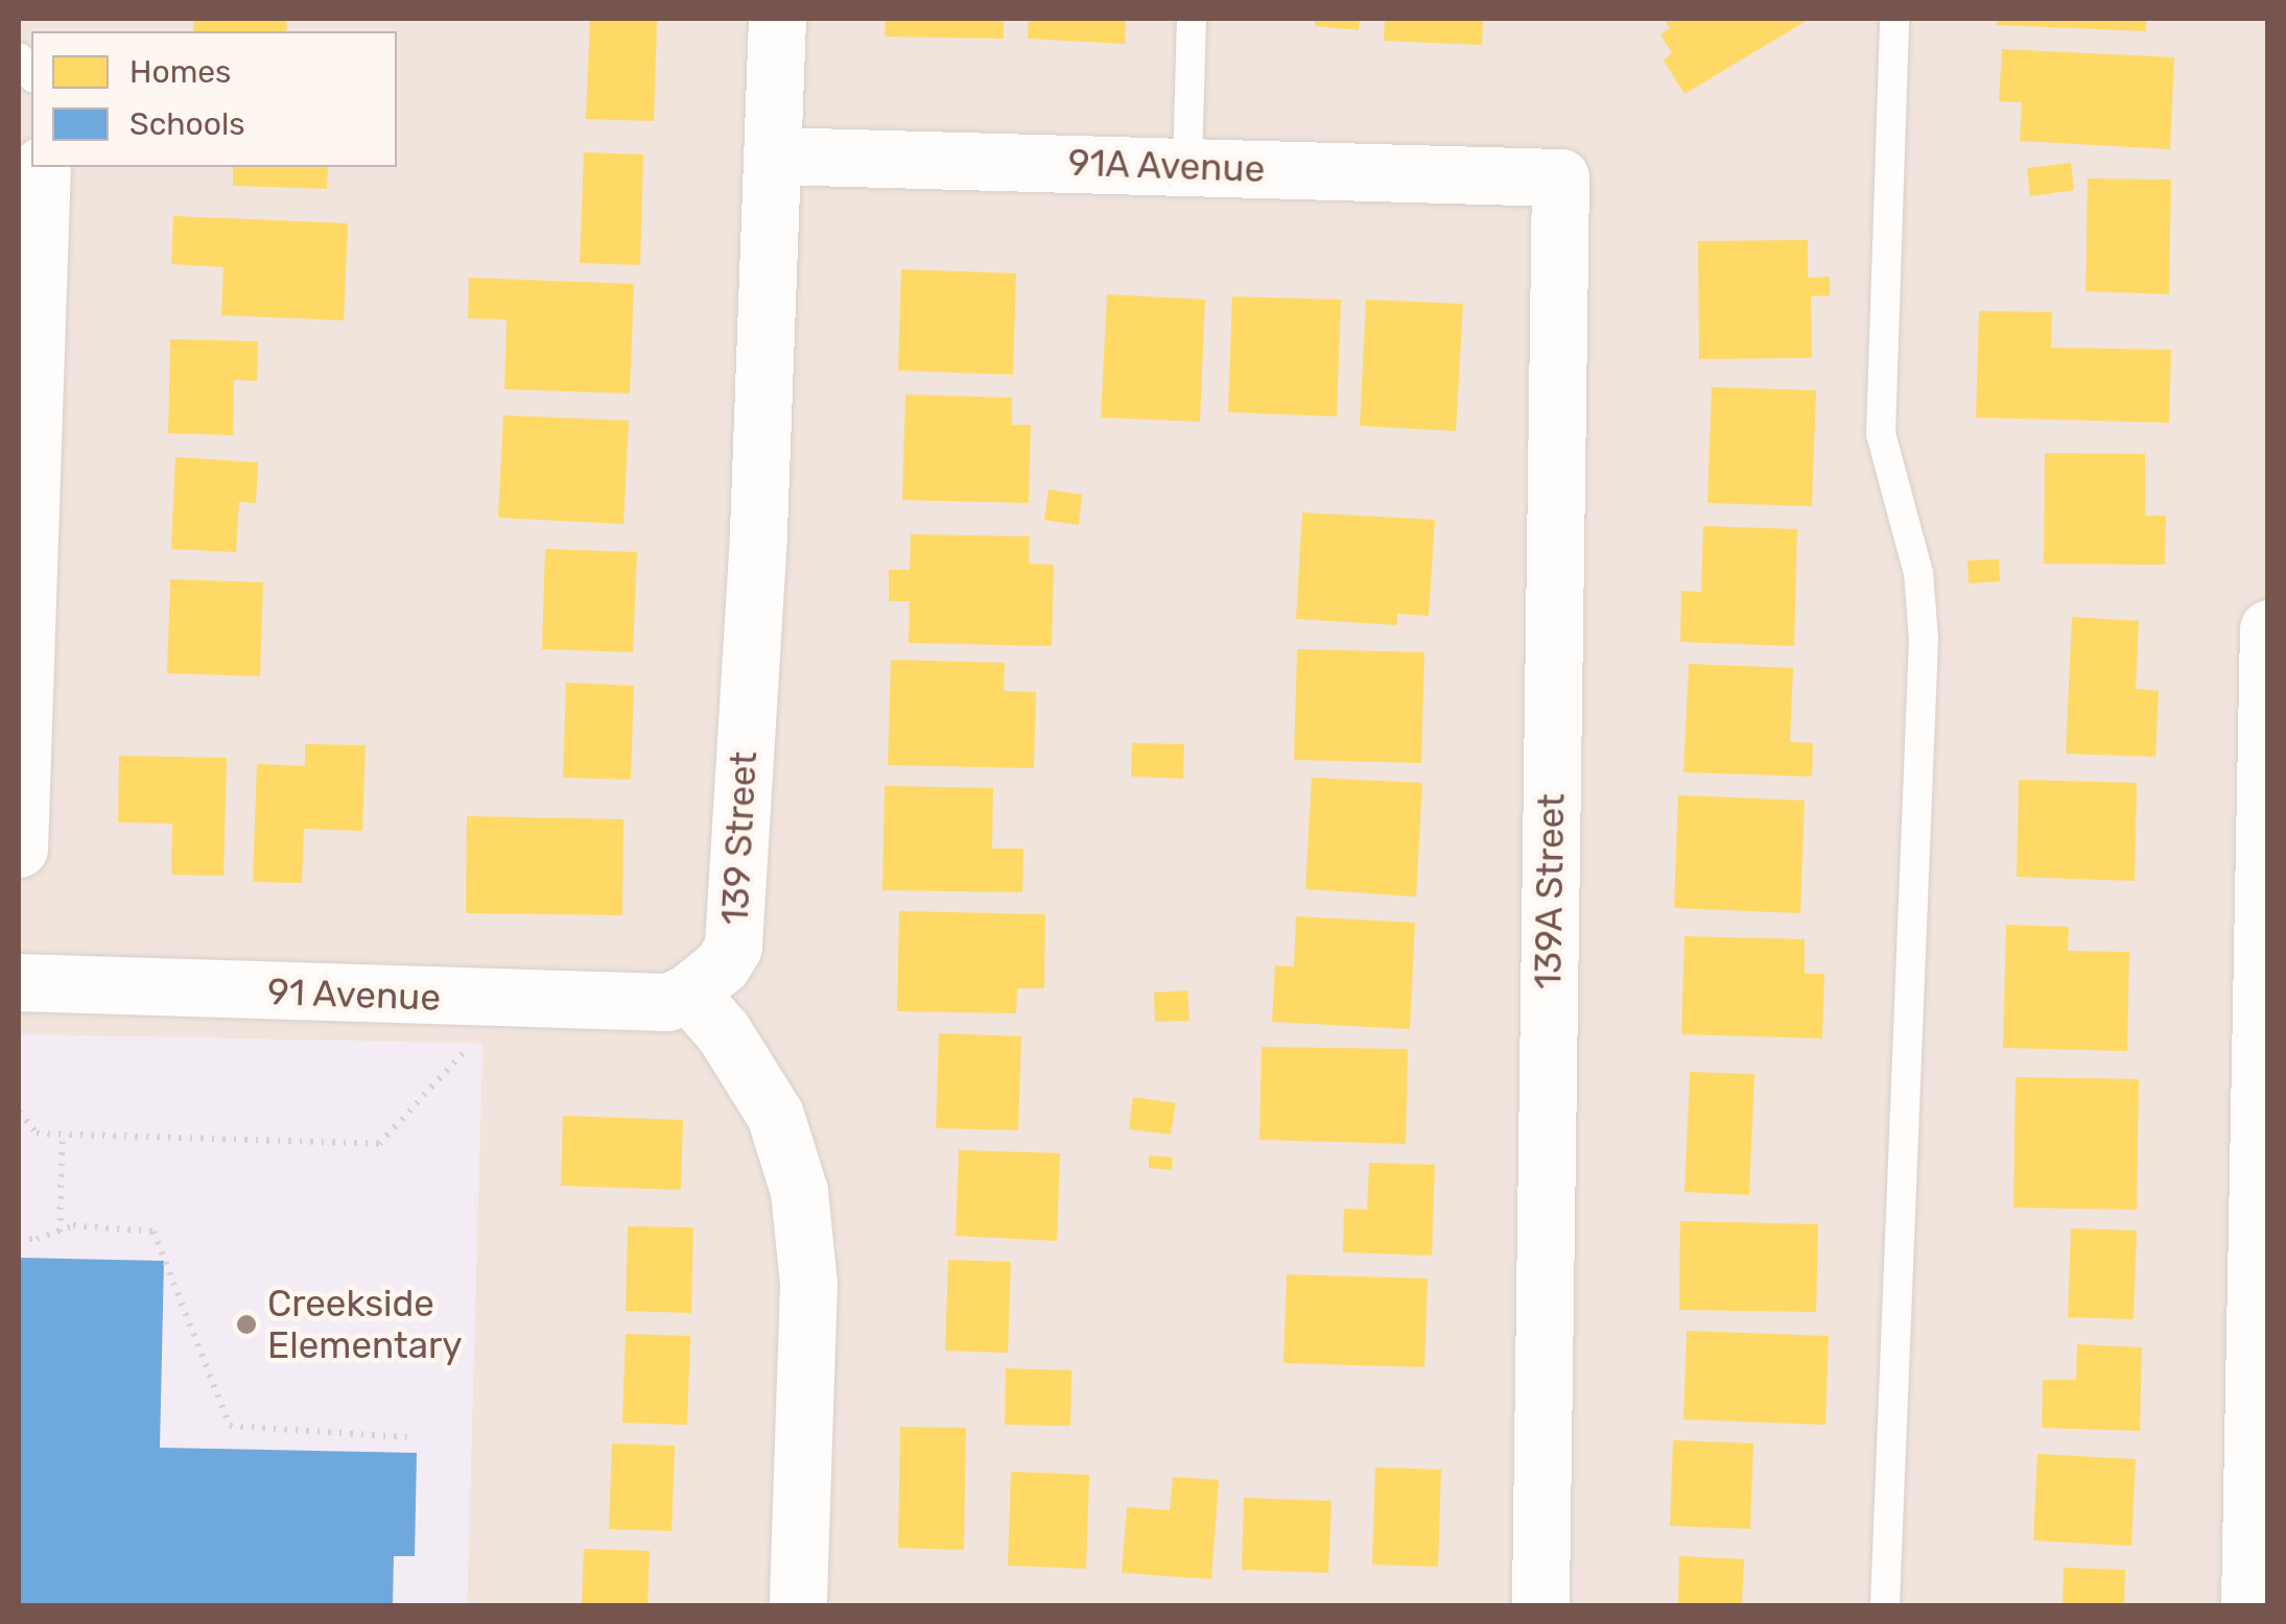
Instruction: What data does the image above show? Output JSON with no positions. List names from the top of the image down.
{
  "streets": {
    "street": [
      "91A Avenue",
      "139 Street",
      "139A Street",
      "91 Avenue"
    ]
  },
  "crossings": [
    ["91A Avenue", "139 Street"],
    ["91A Avenue", "139A Street"],
    ["139 Street", "91 Avenue"]
  ],
  "places": ["Creekside Elementary"],
  "legend": ["Homes", "Schools"]
}
